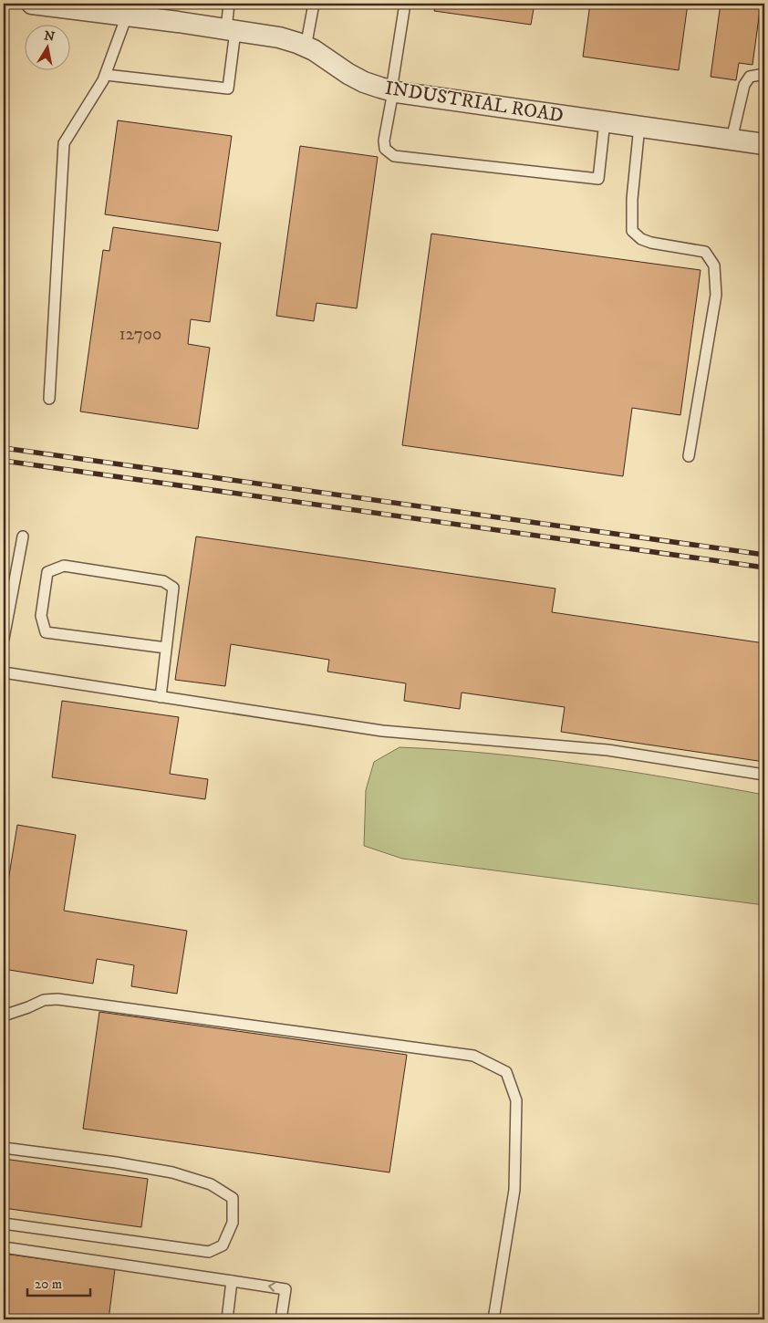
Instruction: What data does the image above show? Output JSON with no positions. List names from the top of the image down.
{
  "streets": {
    "street": ["INDUSTRIAL ROAD"]
  },
  "house_numbers": ["12700"],
  "scale_bar": "20 m",
  "north": "top"
}
